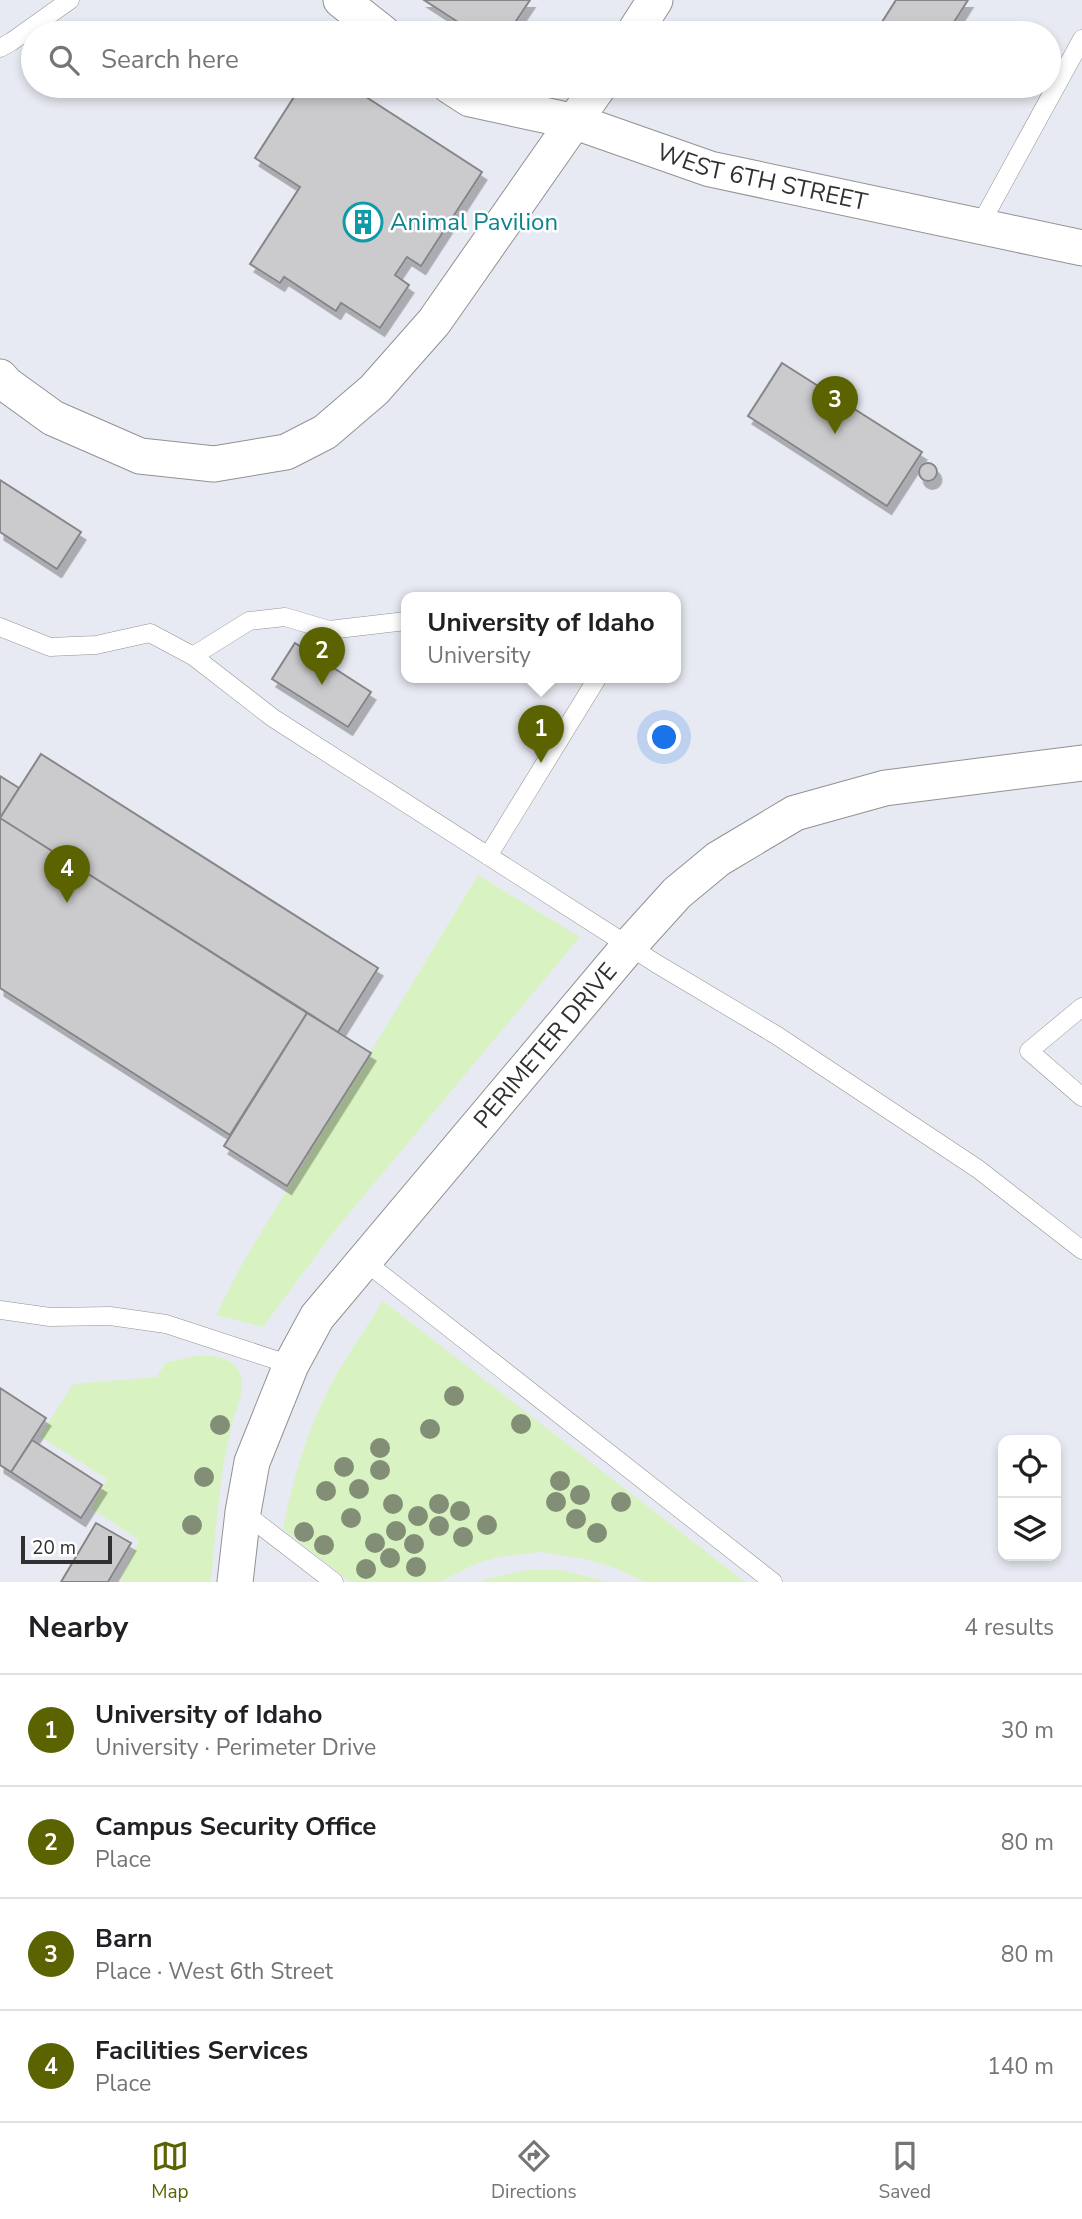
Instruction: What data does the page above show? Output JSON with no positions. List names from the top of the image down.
{
  "streets": {
    "street": ["WEST 6TH STREET", "PERIMETER DRIVE"]
  },
  "places": {
    "building": ["Animal Pavilion"]
  },
  "scale_bar": "20 m",
  "page": {
    "search": "Search here",
    "pins": [
      "3",
      "2",
      "1",
      "4"
    ],
    "popup": ["University of Idaho", "University"],
    "scale": "20 m",
    "heading": ["Nearby", "4 results"],
    "list": [
      {
        "mark": "1",
        "name": "University of Idaho",
        "note": "University · Perimeter Drive",
        "value": "30 m"
      },
      {
        "mark": "2",
        "name": "Campus Security Office",
        "note": "Place",
        "value": "80 m"
      },
      {
        "mark": "3",
        "name": "Barn",
        "note": "Place · West 6th Street",
        "value": "80 m"
      },
      {
        "mark": "4",
        "name": "Facilities Services",
        "note": "Place",
        "value": "140 m"
      }
    ],
    "nav": ["Map", "Directions", "Saved"]
  }
}
